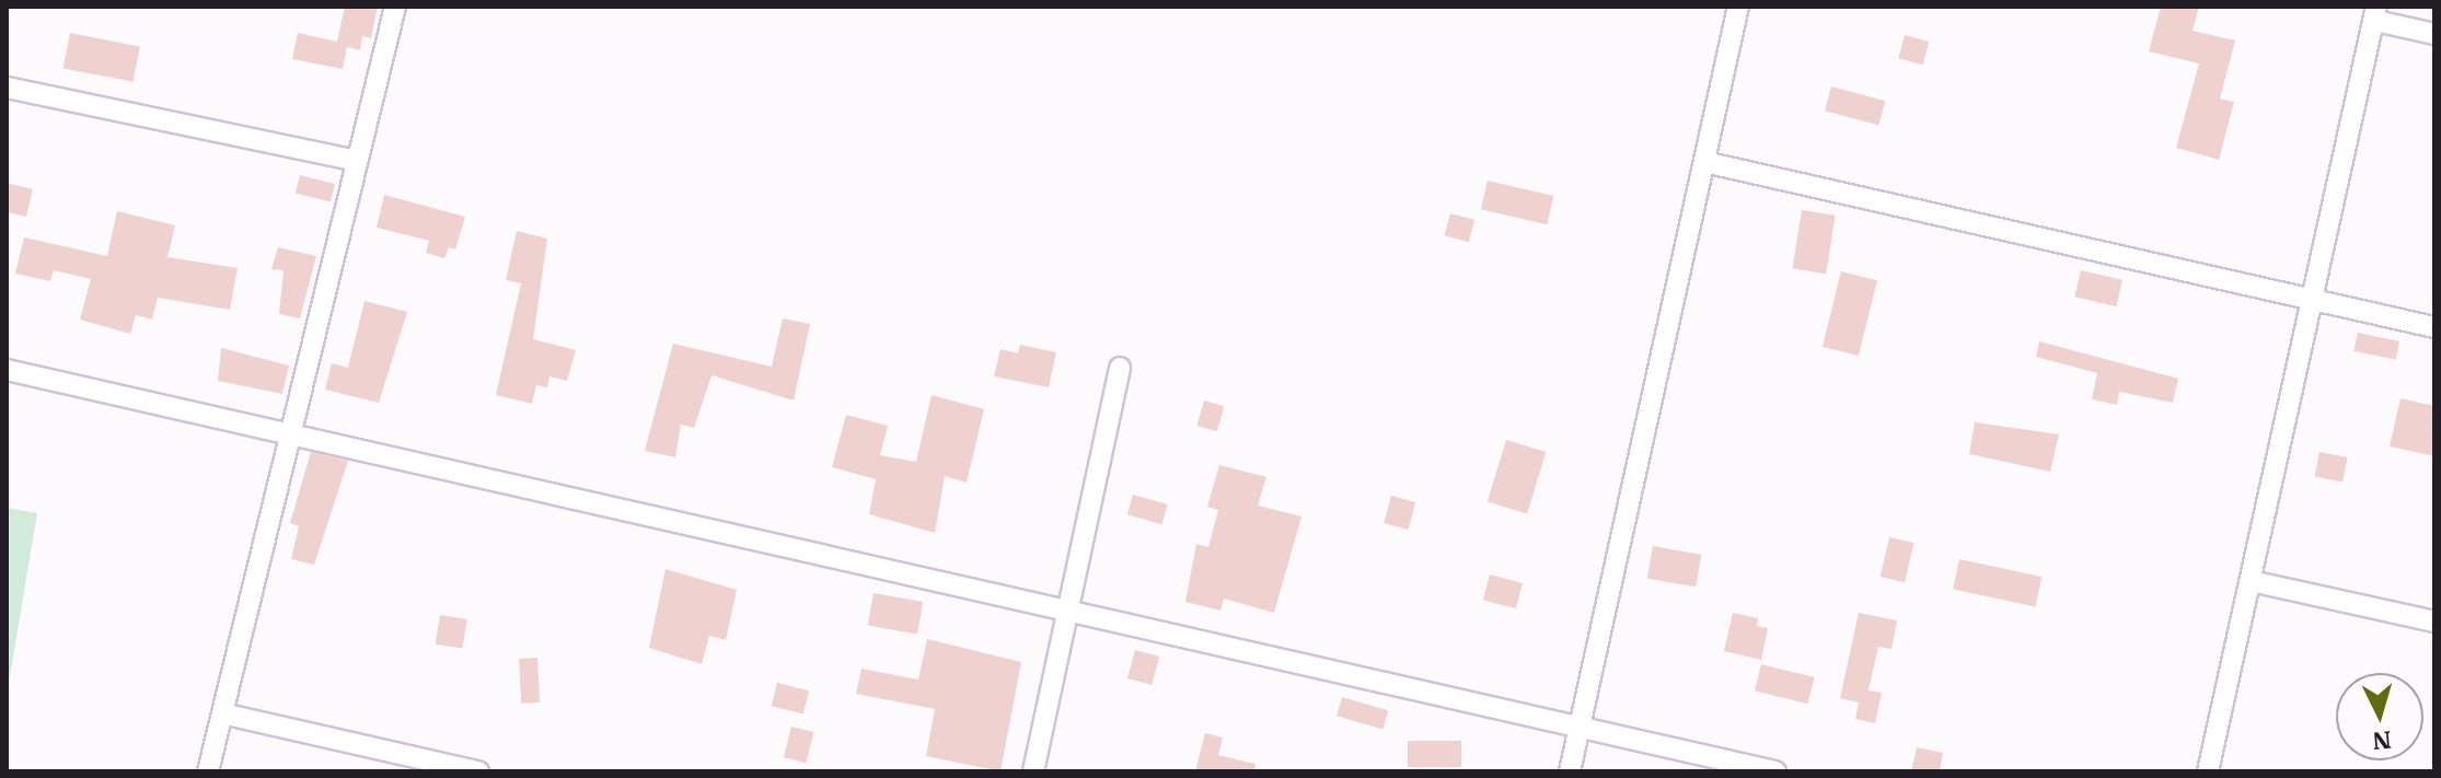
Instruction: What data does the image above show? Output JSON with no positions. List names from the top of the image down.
{
  "north": "bottom"
}
